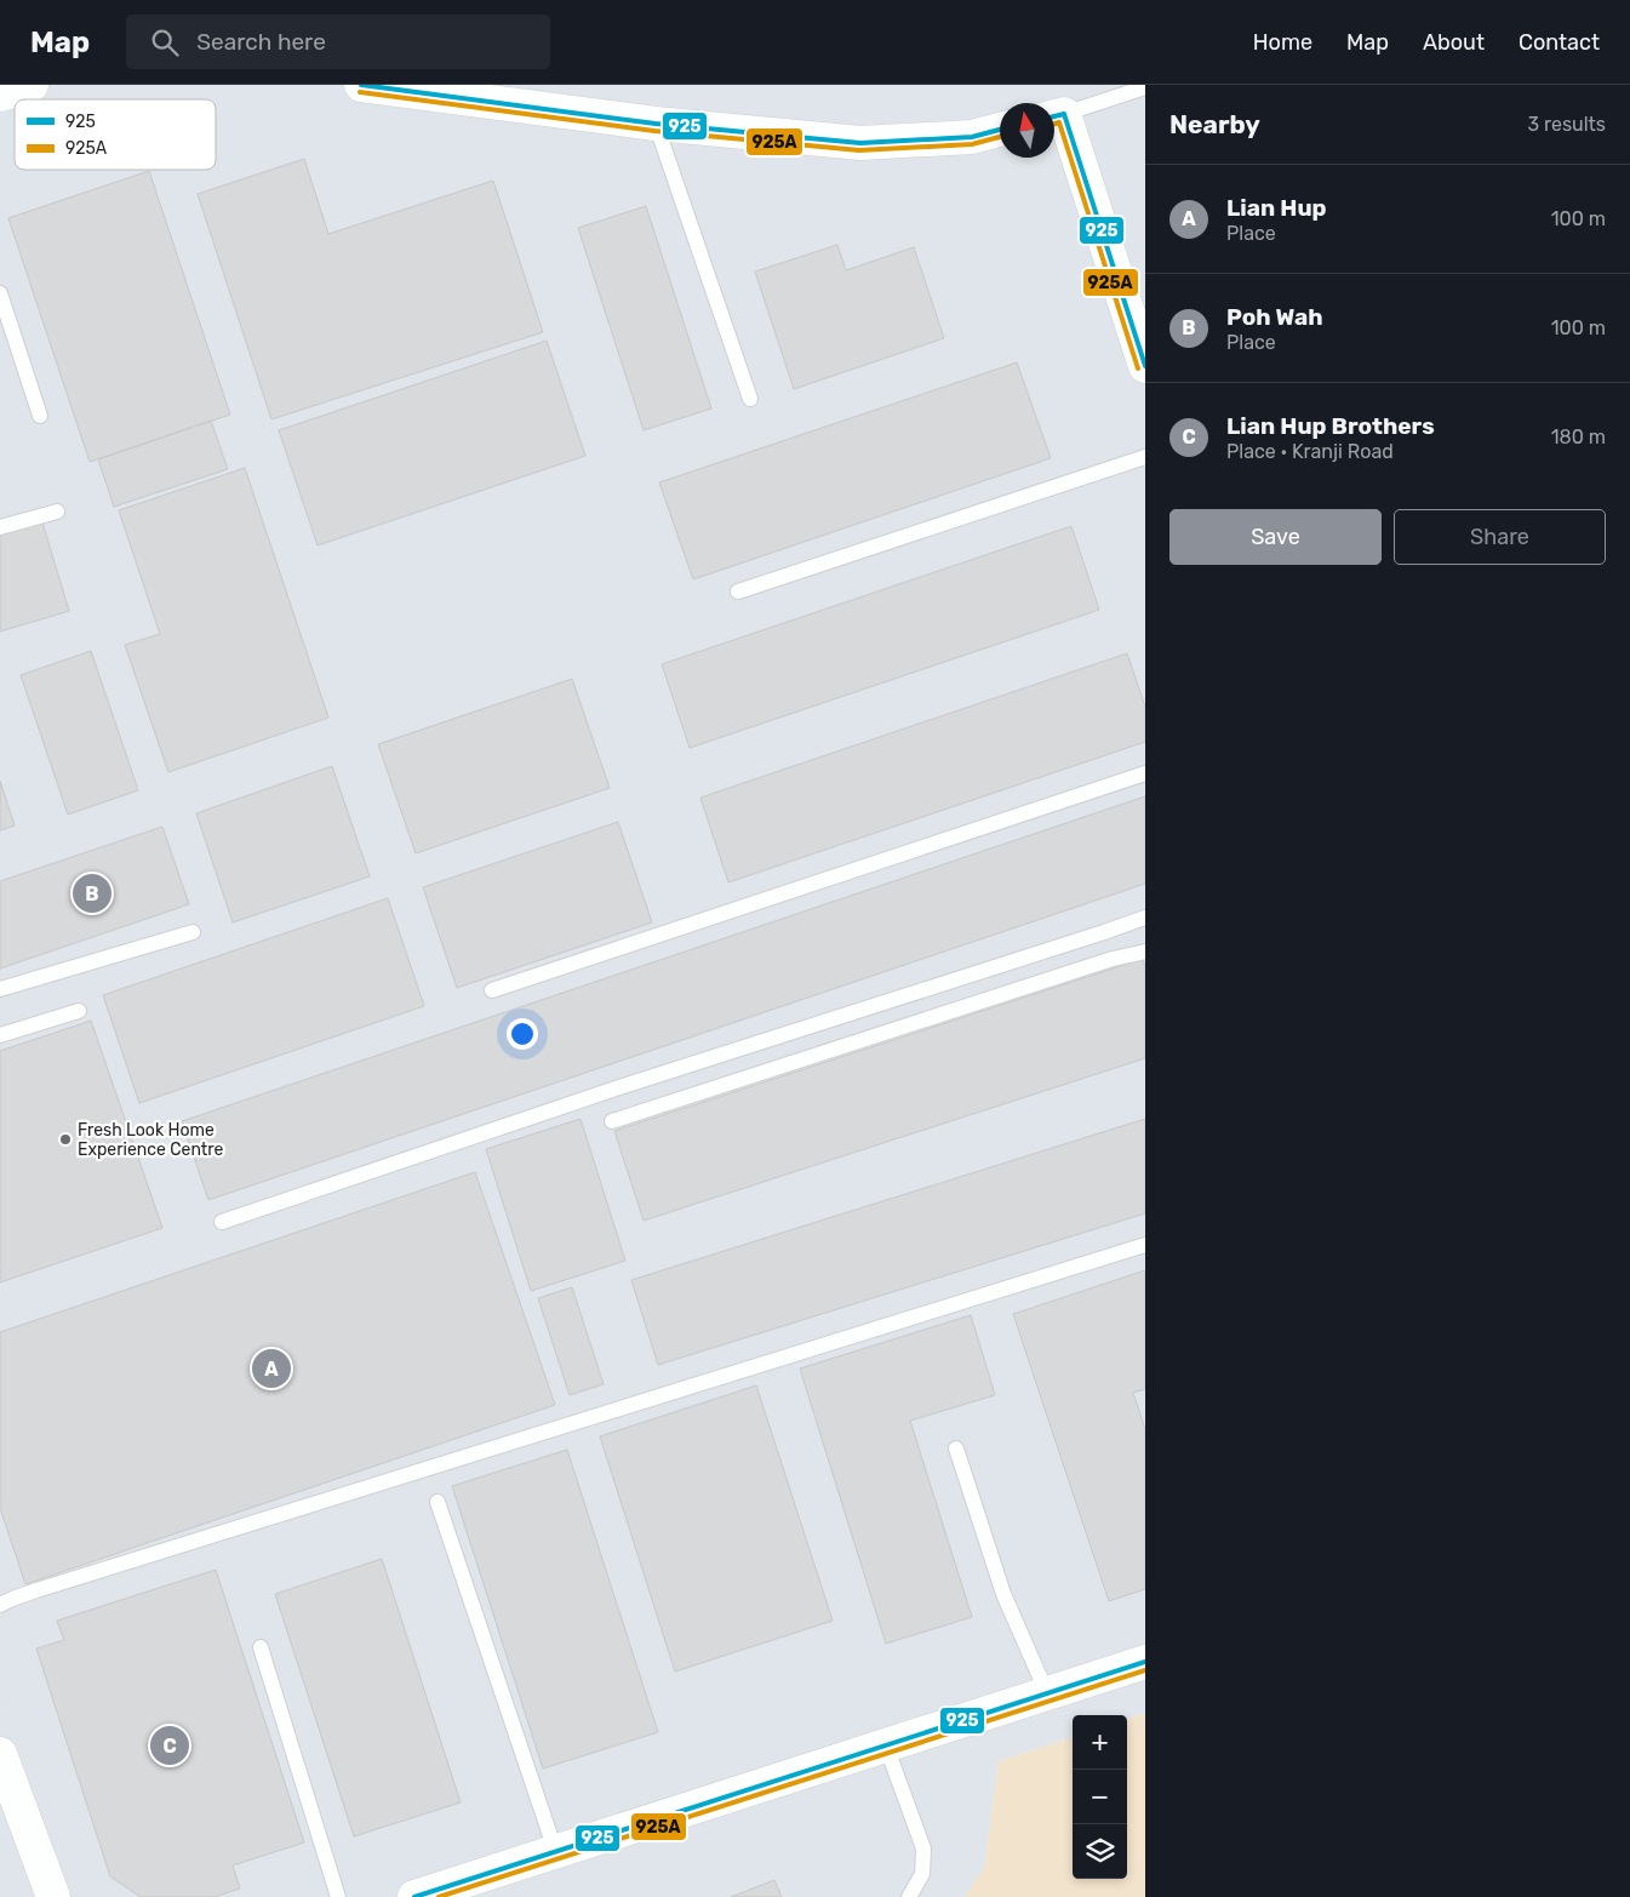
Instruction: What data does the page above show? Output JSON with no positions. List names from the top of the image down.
{
  "places": ["Fresh Look Home Experience Centre"],
  "lines": ["transit line 925", "transit line 925A"],
  "legend": ["925", "925A"],
  "north": "top",
  "page": {
    "header": "Map",
    "search": "Search here",
    "nav": [
      "Home",
      "Map",
      "About",
      "Contact"
    ],
    "heading": ["Nearby", "3 results"],
    "list": [
      {
        "mark": "A",
        "name": "Lian Hup",
        "note": "Place",
        "value": "100 m"
      },
      {
        "mark": "B",
        "name": "Poh Wah",
        "note": "Place",
        "value": "100 m"
      },
      {
        "mark": "C",
        "name": "Lian Hup Brothers",
        "note": "Place · Kranji Road",
        "value": "180 m"
      }
    ],
    "buttons": ["Save", "Share"],
    "pins": ["B", "A", "C"],
    "map_buttons": ["+", "−"]
  }
}
